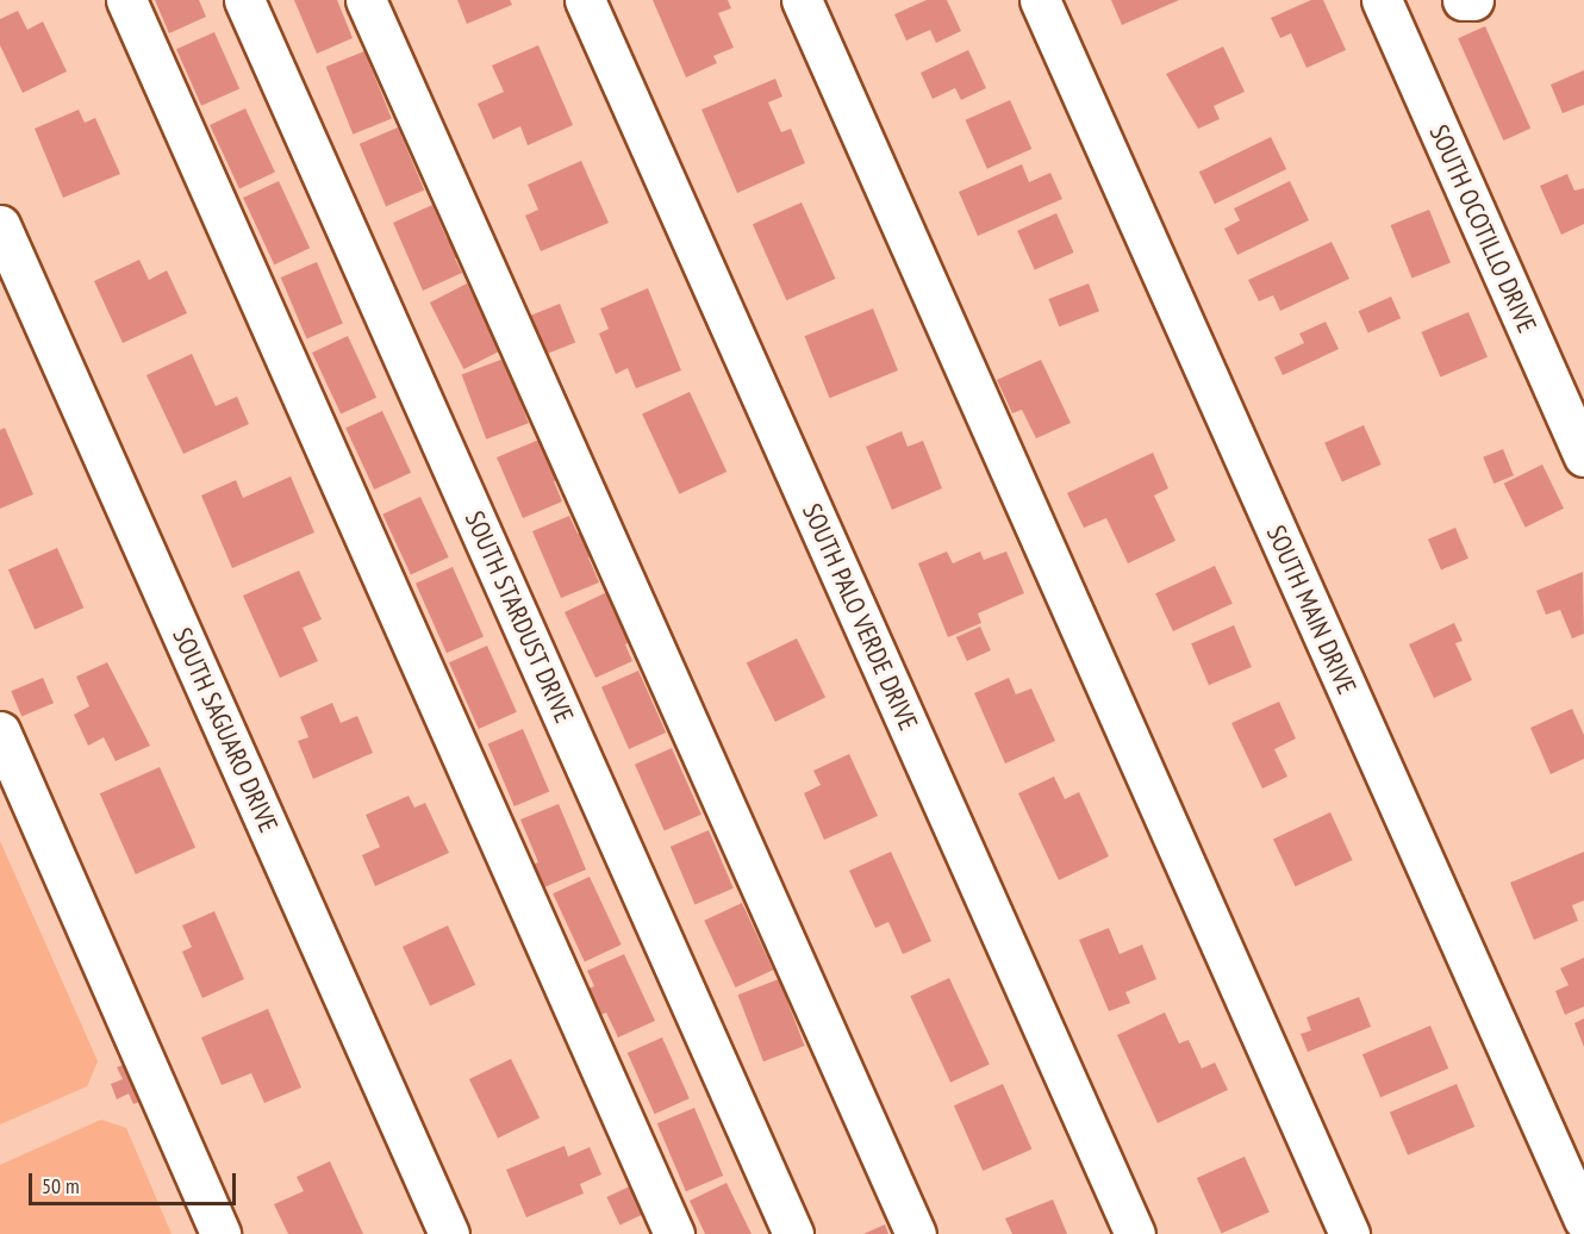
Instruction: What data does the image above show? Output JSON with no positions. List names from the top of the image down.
{
  "streets": {
    "street": [
      "SOUTH OCOTILLO DRIVE",
      "SOUTH MAIN DRIVE",
      "SOUTH STARDUST DRIVE",
      "SOUTH PALO VERDE DRIVE",
      "SOUTH SAGUARO DRIVE"
    ]
  },
  "scale_bar": "50 m"
}
